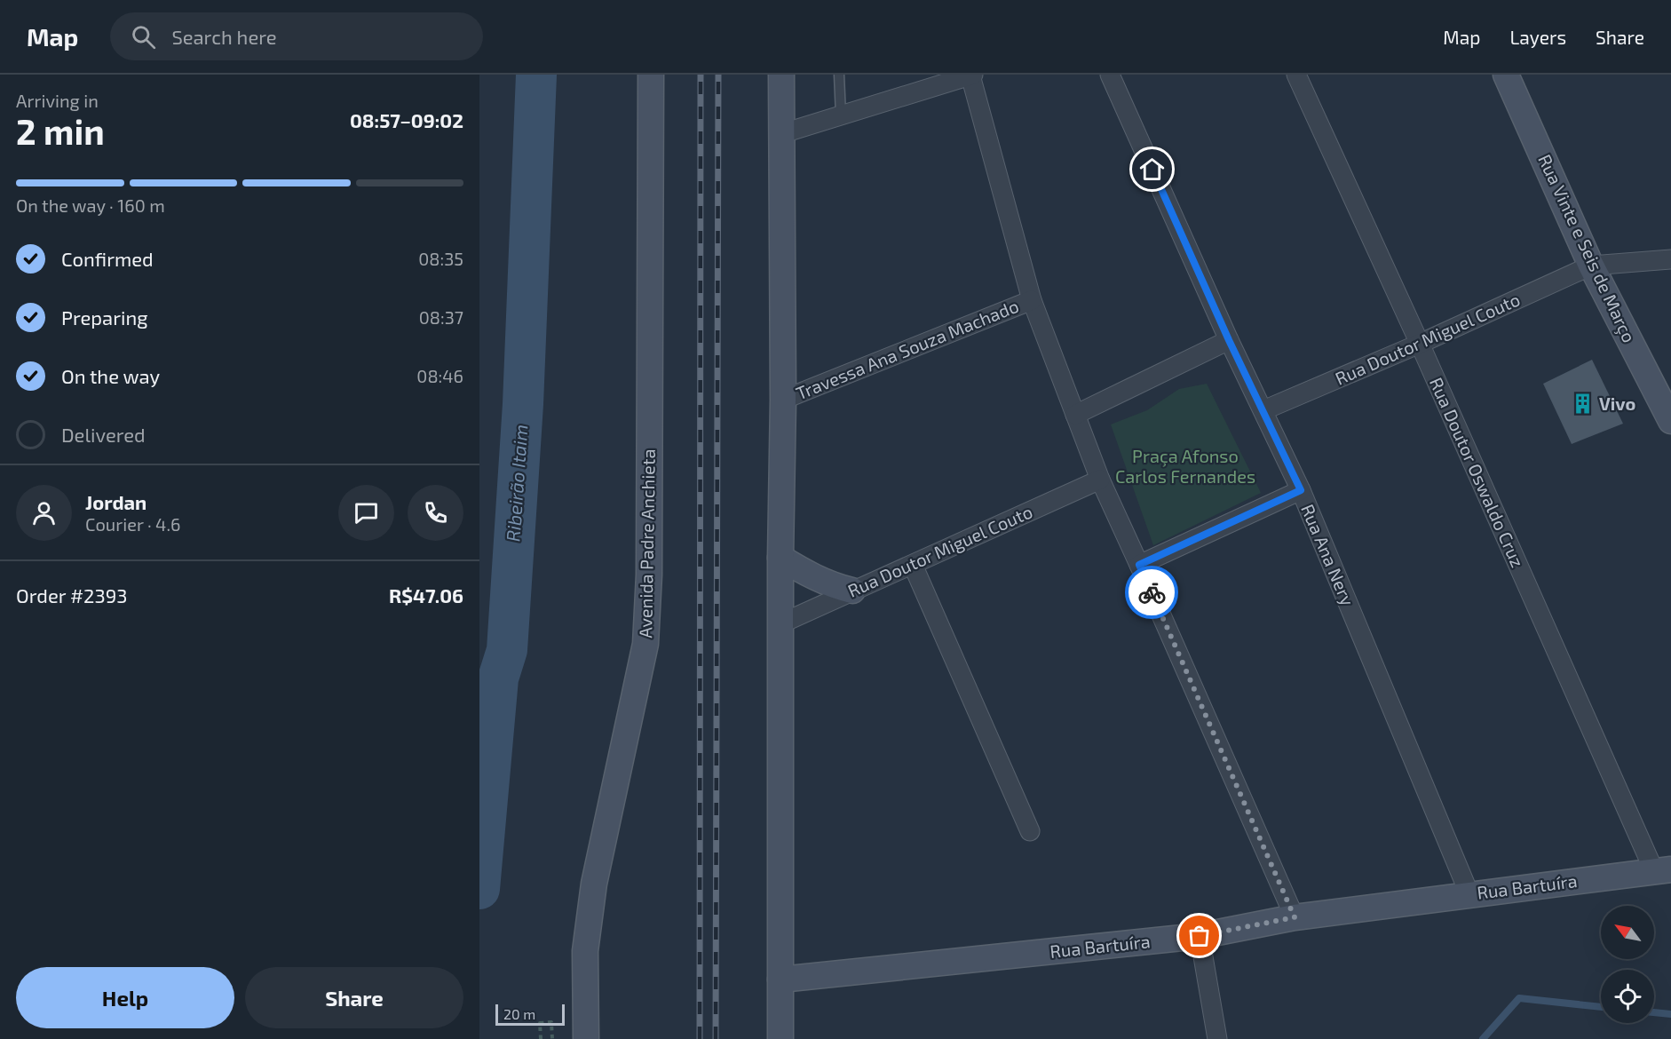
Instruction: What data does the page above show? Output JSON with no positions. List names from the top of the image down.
{
  "streets": {
    "main road": ["Rua Vinte e Seis de Março", "Avenida Padre Anchieta", "Rua Bartuíra"],
    "street": [
      "Rua Doutor Miguel Couto",
      "Travessa Ana Souza Machado",
      "Rua Doutor Oswaldo Cruz",
      "Rua Ana Nery"
    ]
  },
  "crossings": [
    ["Rua Vinte e Seis de Março", "Rua Doutor Miguel Couto"],
    ["Rua Doutor Miguel Couto", "Rua Doutor Oswaldo Cruz"],
    ["Rua Doutor Miguel Couto", "Rua Ana Nery"],
    ["Rua Doutor Oswaldo Cruz", "Rua Bartuíra"],
    ["Rua Ana Nery", "Rua Bartuíra"]
  ],
  "water": ["Ribeirão Itaim"],
  "parks": ["Praça Afonso Carlos Fernandes"],
  "places": {
    "building": ["Vivo"]
  },
  "scale_bar": "20 m",
  "north": "top left",
  "page": {
    "header": "Map",
    "search": "Search here",
    "nav": ["Map", "Layers", "Share"],
    "heading": ["2 min", "Arriving in", "08:57–09:02"],
    "panel": [
      "Jordan",
      "Courier · 4.6",
      "Order #2393",
      "R$47.06"
    ],
    "bar": "On the way · 160 m",
    "list": [
      ["Confirmed", "08:35"],
      ["Preparing", "08:37"],
      ["On the way", "08:46"],
      "Delivered"
    ],
    "buttons": ["Help", "Share"],
    "scale": "20 m"
  }
}
